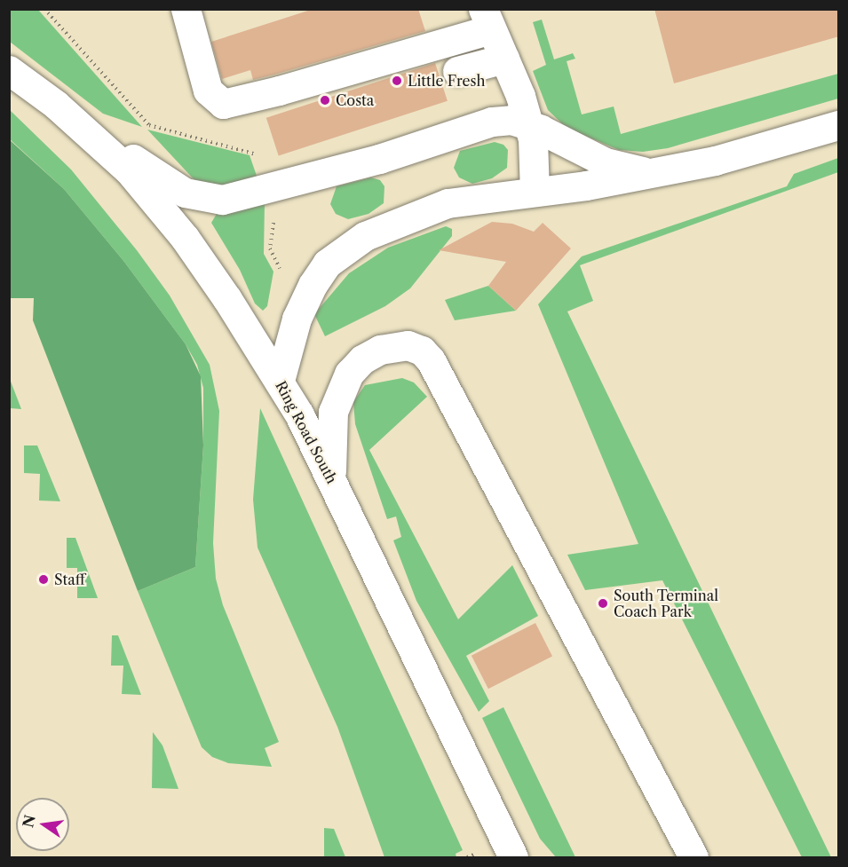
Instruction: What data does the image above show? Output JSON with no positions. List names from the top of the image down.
{
  "streets": {
    "street": ["Ring Road South"]
  },
  "places": [
    "Little Fresh",
    "Costa",
    "Staff",
    "South Terminal Coach Park"
  ],
  "north": "left"
}
